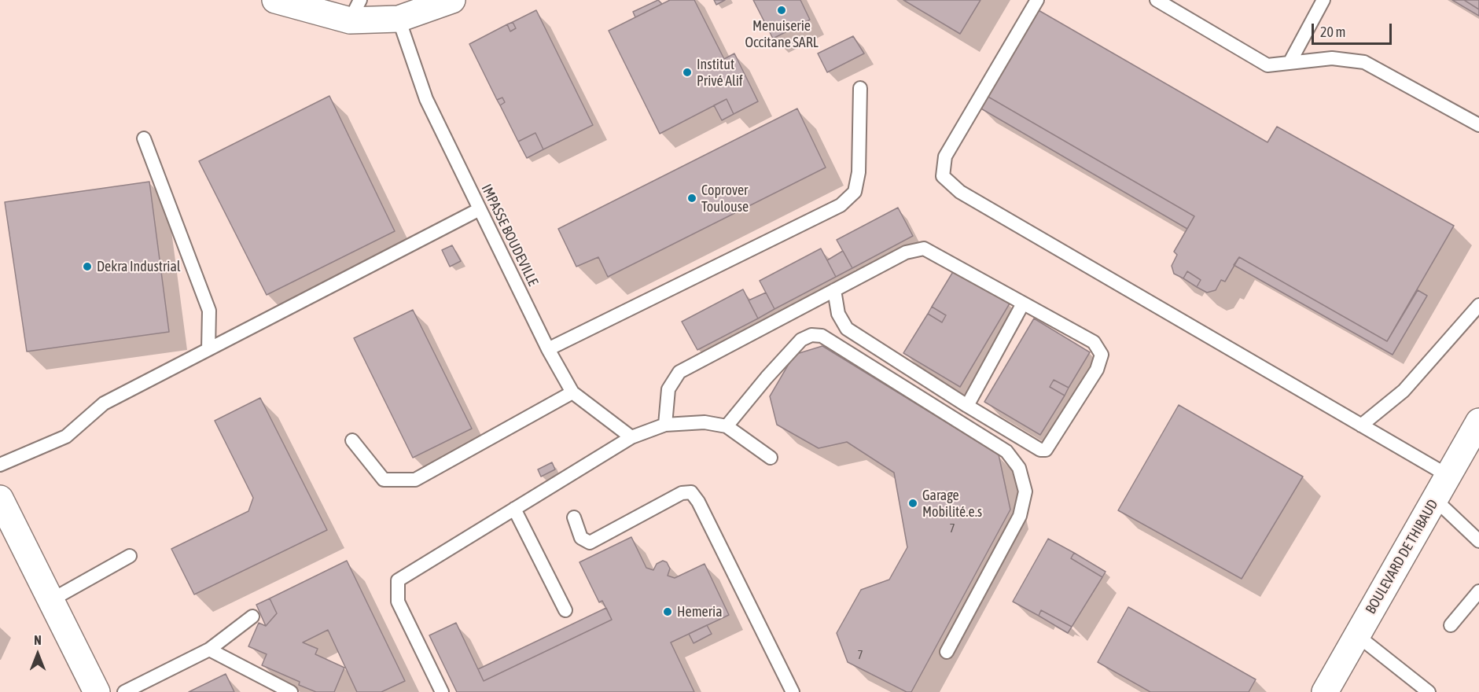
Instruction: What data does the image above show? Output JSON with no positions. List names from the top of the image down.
{
  "streets": {
    "street": ["BOULEVARD DE THIBAUD"],
    "lane": ["IMPASSE BOUDEVILLE"]
  },
  "places": [
    "Menuiserie Occitane SARL",
    "Institut Privé Alif",
    "Coprover Toulouse",
    "Dekra Industrial",
    "Garage Mobilité.e.s",
    "Hemeria"
  ],
  "house_numbers": ["7", "7"],
  "scale_bar": "20 m",
  "north": "top"
}
